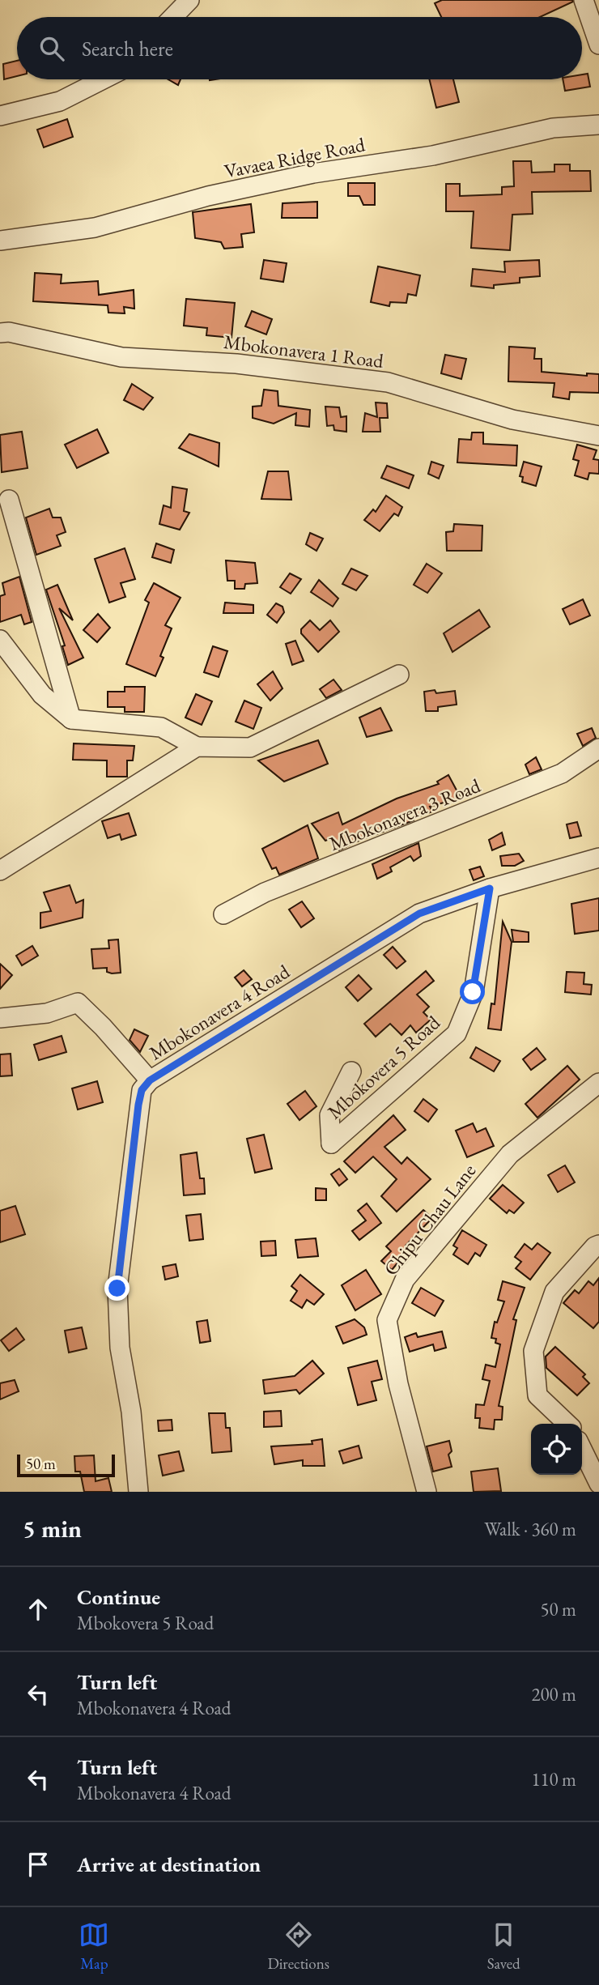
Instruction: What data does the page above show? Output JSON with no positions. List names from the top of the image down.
{
  "streets": {
    "street": [
      "Vavaea Ridge Road",
      "Mbokonavera 1 Road",
      "Mbokonavera 3 Road",
      "Mbokonavera 4 Road",
      "Mbokovera 5 Road",
      "Chipu Chau Lane"
    ]
  },
  "crossings": [
    ["Mbokonavera 4 Road", "Mbokovera 5 Road"]
  ],
  "scale_bar": "50 m",
  "page": {
    "search": "Search here",
    "scale": "50 m",
    "heading": ["5 min", "Walk · 360 m"],
    "list": [
      ["Continue", "Mbokovera 5 Road", "50 m"],
      ["Turn left", "Mbokonavera 4 Road", "200 m"],
      ["Turn left", "Mbokonavera 4 Road", "110 m"],
      "Arrive at destination"
    ],
    "nav": ["Map", "Directions", "Saved"]
  }
}
